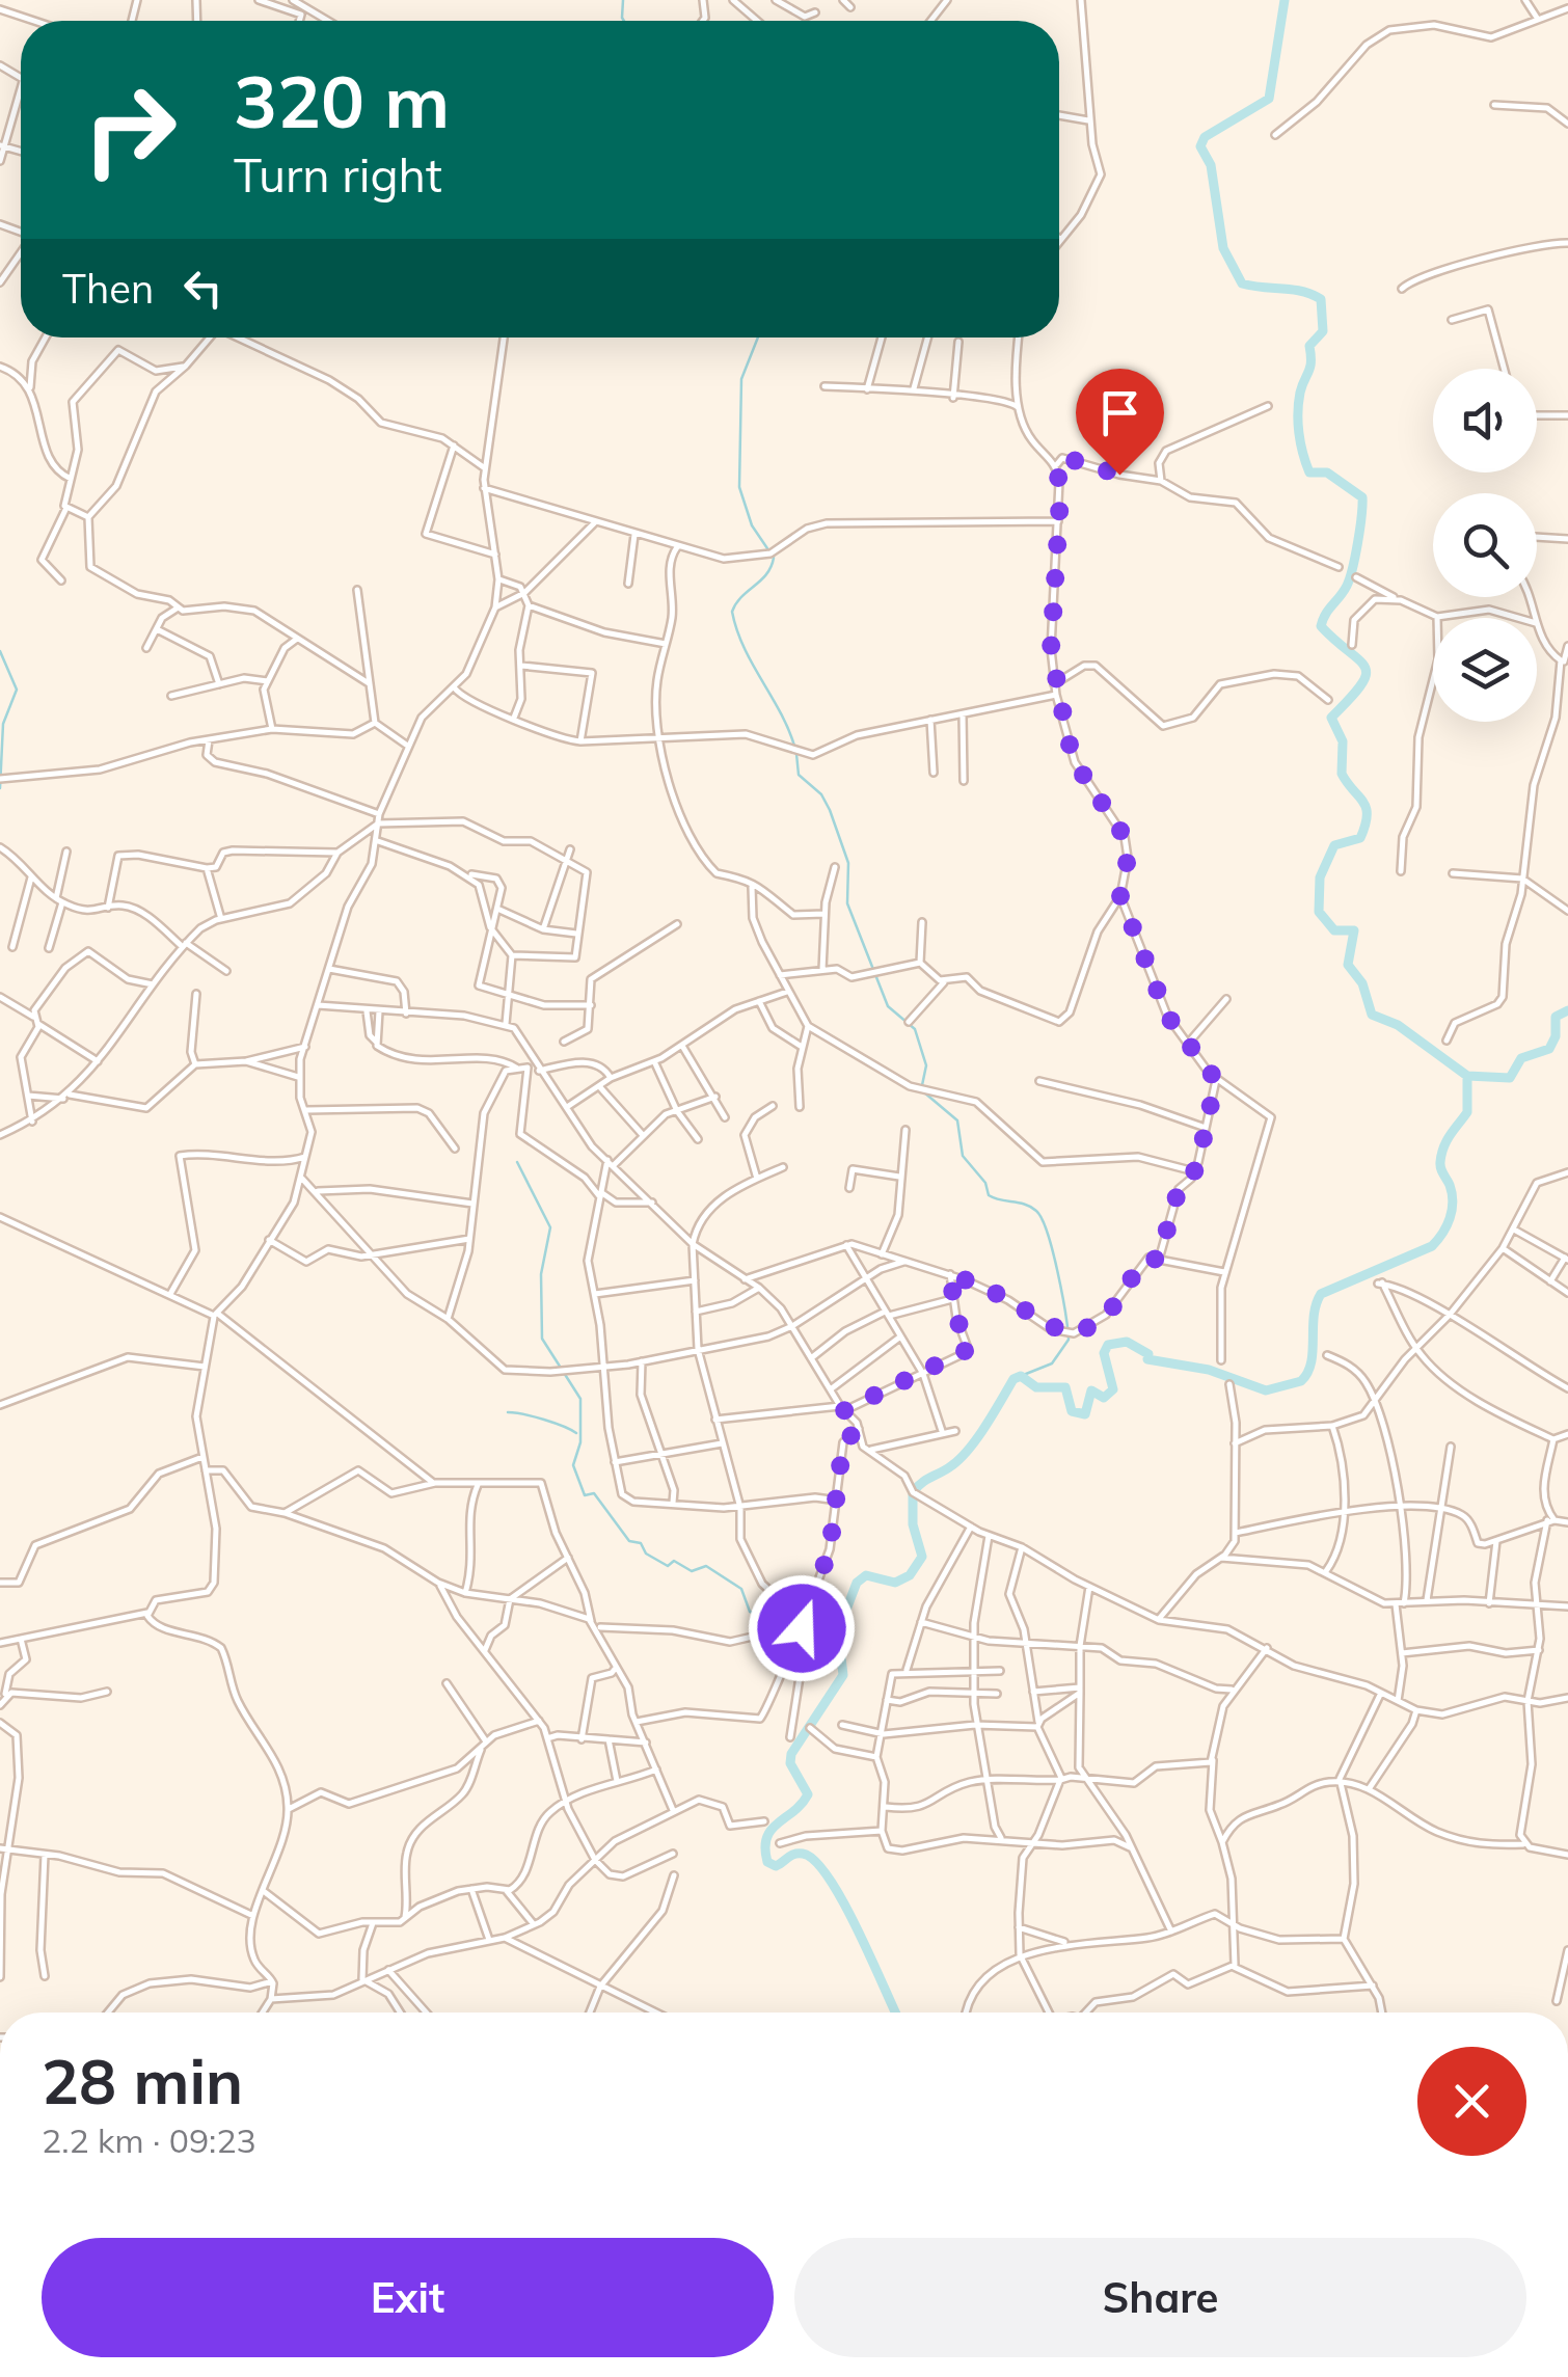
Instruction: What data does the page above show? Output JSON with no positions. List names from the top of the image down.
{
  "page": {
    "turn": ["320 m", "Turn right"],
    "then": "Then",
    "heading": ["28 min", "2.2 km · 09:23"],
    "buttons": ["Exit", "Share"]
  }
}
